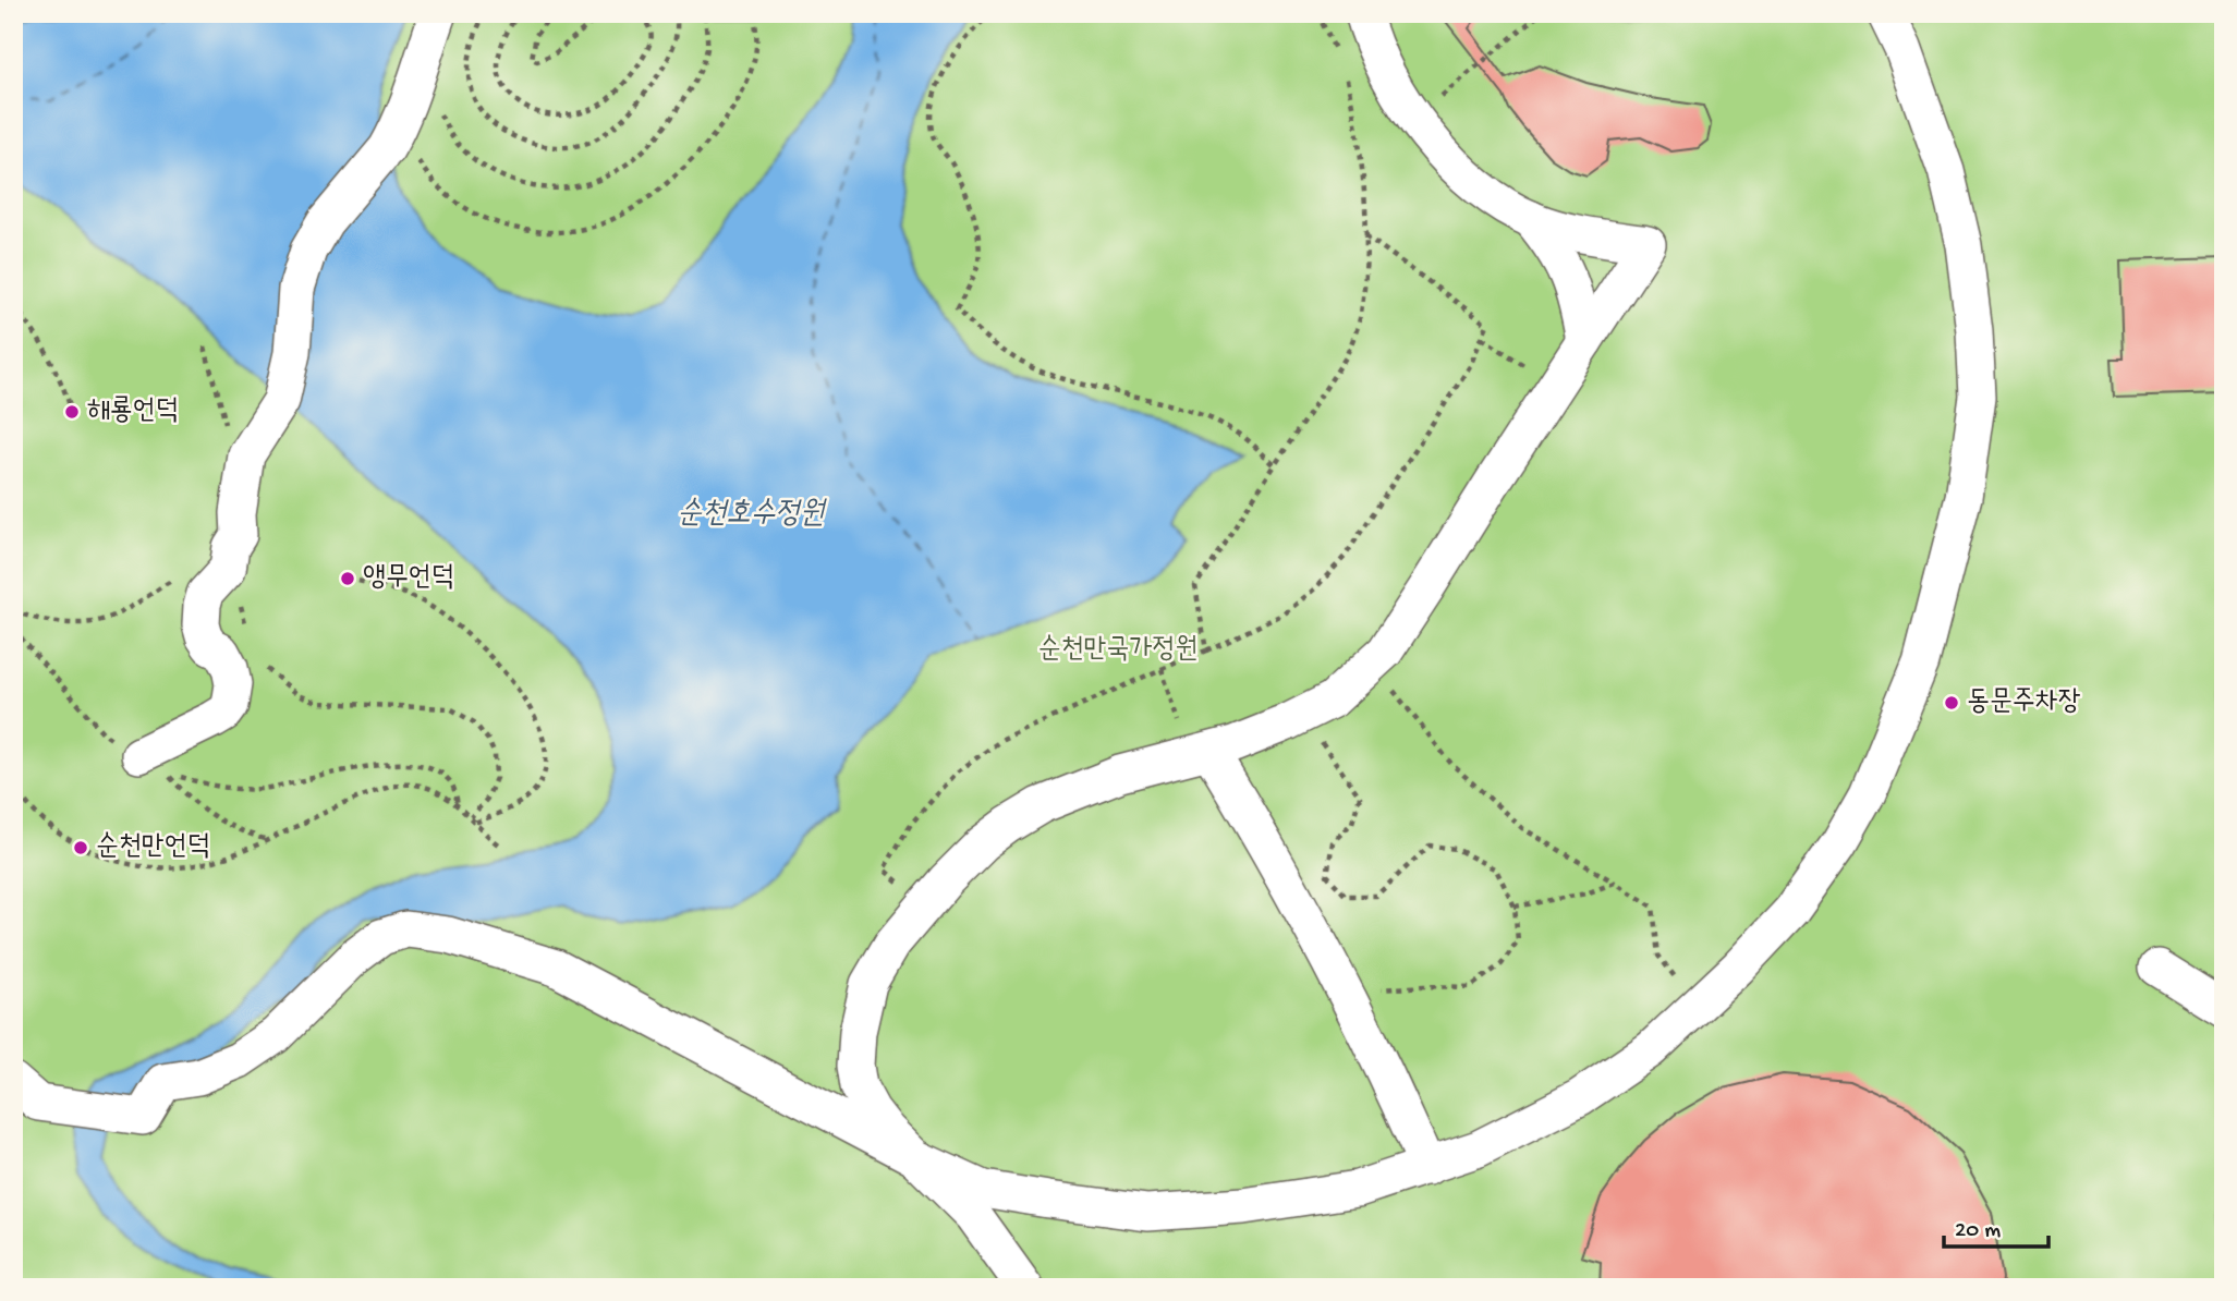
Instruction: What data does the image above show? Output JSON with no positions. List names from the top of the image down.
{
  "water": ["순천호수정원"],
  "parks": ["순천만국가정원"],
  "places": [
    "해룡언덕",
    "앵무언덕",
    "동문주차장",
    "순천만언덕"
  ],
  "scale_bar": "20 m"
}
